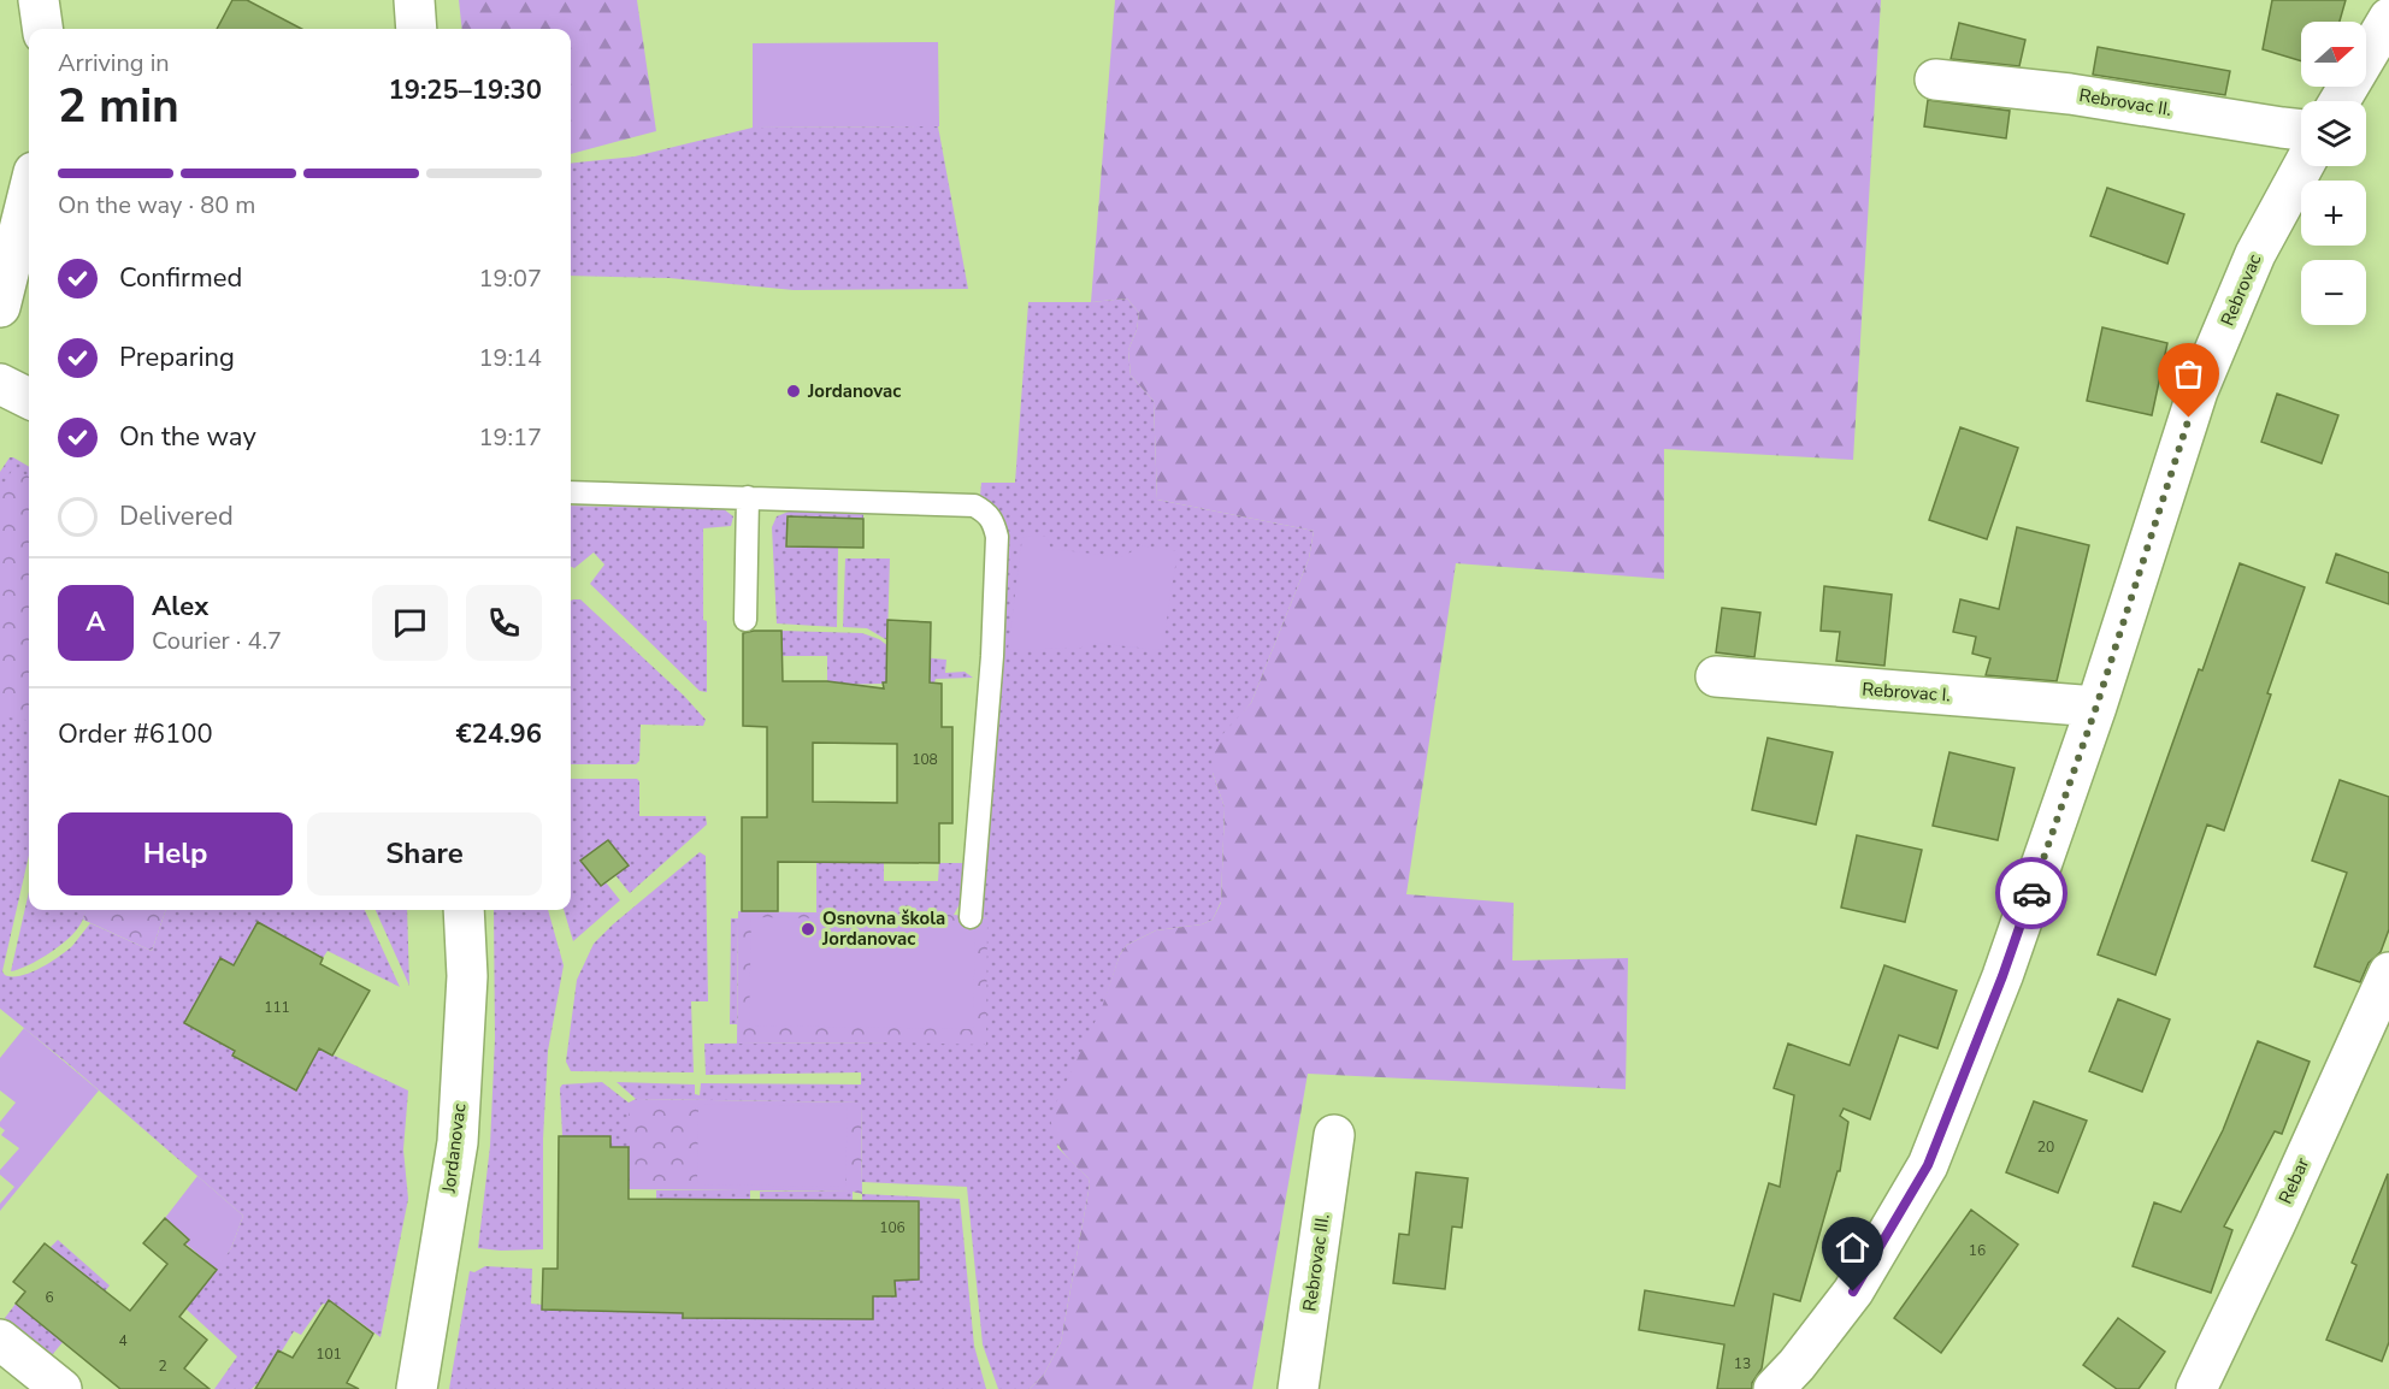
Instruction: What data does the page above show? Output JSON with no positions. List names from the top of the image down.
{
  "streets": {
    "street": [
      "Rebrovac II.",
      "Rebrovac",
      "Rebrovac I.",
      "Jordanovac",
      "Rebar",
      "Rebrovac III."
    ]
  },
  "crossings": [
    ["Rebrovac", "Rebrovac I."]
  ],
  "places": ["Jordanovac", "Osnovna škola Jordanovac"],
  "house_numbers": [
    "108",
    "111",
    "20",
    "106",
    "16",
    "6",
    "4",
    "101",
    "13",
    "2"
  ],
  "north": "right",
  "page": {
    "map_buttons": ["+", "−"],
    "heading": ["2 min", "Arriving in", "19:25–19:30"],
    "panel": [
      "Alex",
      "Courier · 4.7",
      "Order #6100",
      "€24.96"
    ],
    "bar": "On the way · 80 m",
    "list": [
      ["Confirmed", "19:07"],
      ["Preparing", "19:14"],
      ["On the way", "19:17"],
      "Delivered"
    ],
    "round": "A",
    "buttons": ["Help", "Share"]
  }
}
